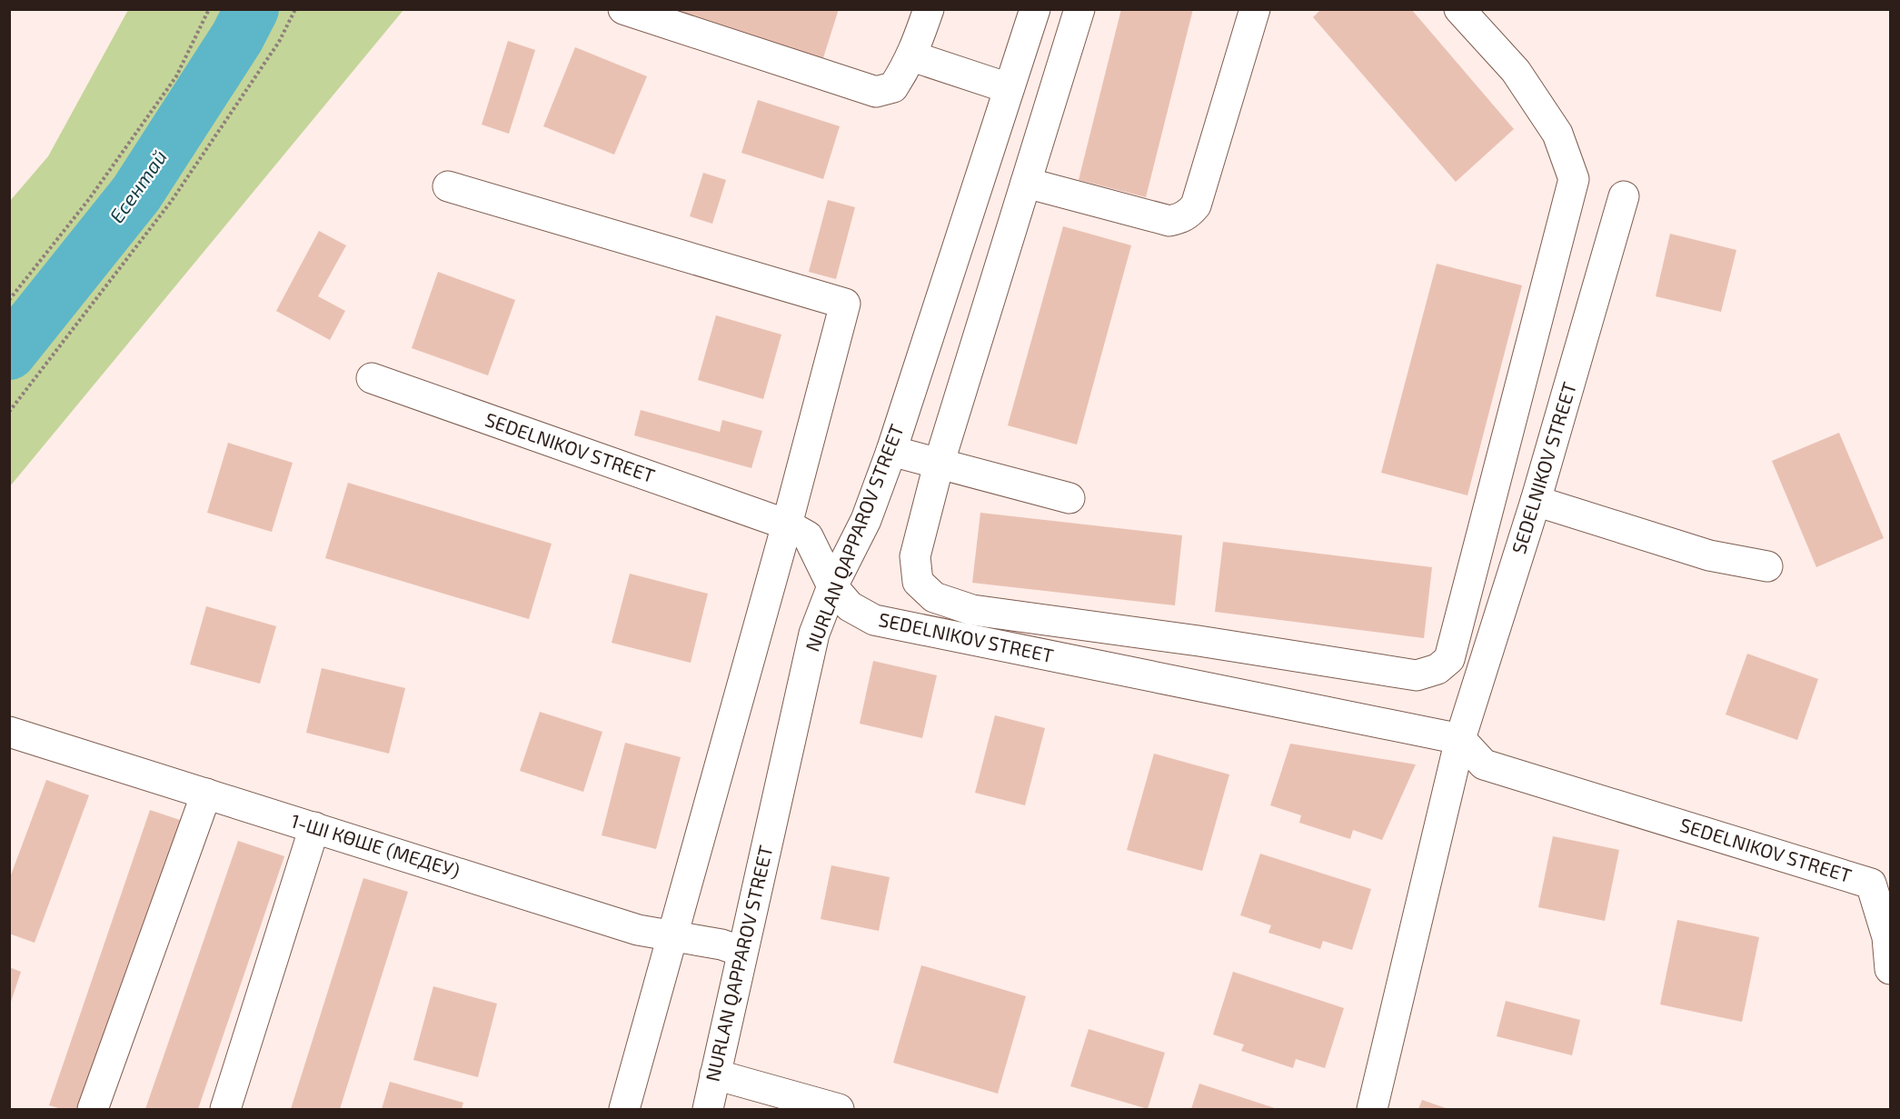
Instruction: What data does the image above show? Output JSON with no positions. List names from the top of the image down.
{
  "streets": {
    "street": ["SEDELNIKOV STREET", "NURLAN QAPPAROV STREET", "1-ШІ КӨШЕ (МЕДЕУ)"]
  },
  "crossings": [
    ["SEDELNIKOV STREET", "NURLAN QAPPAROV STREET"],
    ["NURLAN QAPPAROV STREET", "1-ШІ КӨШЕ (МЕДЕУ)"]
  ],
  "water": ["Есентай"]
}
